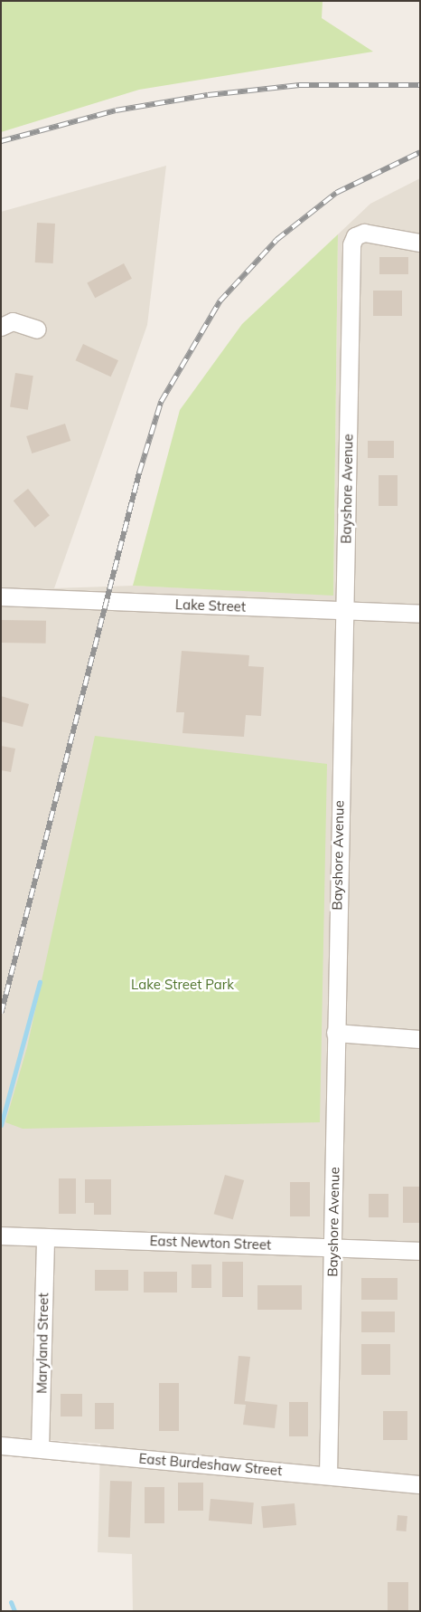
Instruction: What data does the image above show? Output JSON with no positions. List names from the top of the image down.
{
  "streets": {
    "street": [
      "Bayshore Avenue",
      "Lake Street",
      "East Newton Street",
      "Maryland Street",
      "East Burdeshaw Street"
    ]
  },
  "crossings": [
    ["Bayshore Avenue", "Lake Street"],
    ["Bayshore Avenue", "East Newton Street"],
    ["Bayshore Avenue", "East Burdeshaw Street"],
    ["East Newton Street", "Maryland Street"],
    ["Maryland Street", "East Burdeshaw Street"]
  ],
  "parks": ["Lake Street Park"]
}
